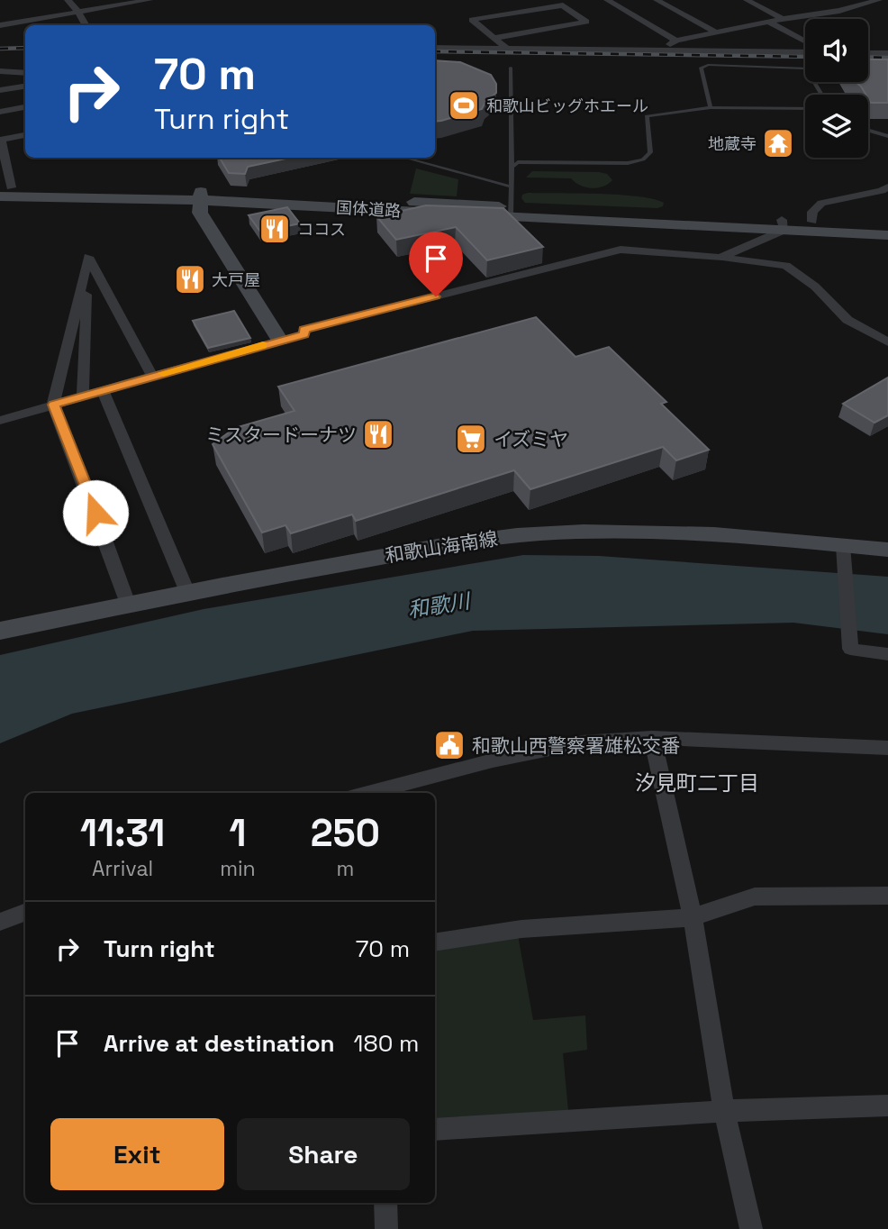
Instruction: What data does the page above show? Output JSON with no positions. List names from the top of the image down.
{
  "streets": {
    "main road": ["国体道路", "和歌山海南線"]
  },
  "districts": ["汐見町二丁目"],
  "water": ["和歌川"],
  "places": {
    "sports": ["和歌山ビッグホエール"],
    "temple": ["地蔵寺"],
    "restaurant": ["ココス", "大戸屋", "ミスタードーナツ"],
    "supermarket": ["イズミヤ"],
    "public building": ["和歌山西警察署雄松交番"]
  },
  "page": {
    "turn": ["70 m", "Turn right"],
    "eta": [
      "11:31",
      "Arrival",
      "1",
      "min",
      "250",
      "m"
    ],
    "list": [
      {
        "name": "Turn right",
        "value": "70 m"
      },
      {
        "name": "Arrive at destination",
        "value": "180 m"
      }
    ],
    "buttons": ["Exit", "Share"]
  }
}
